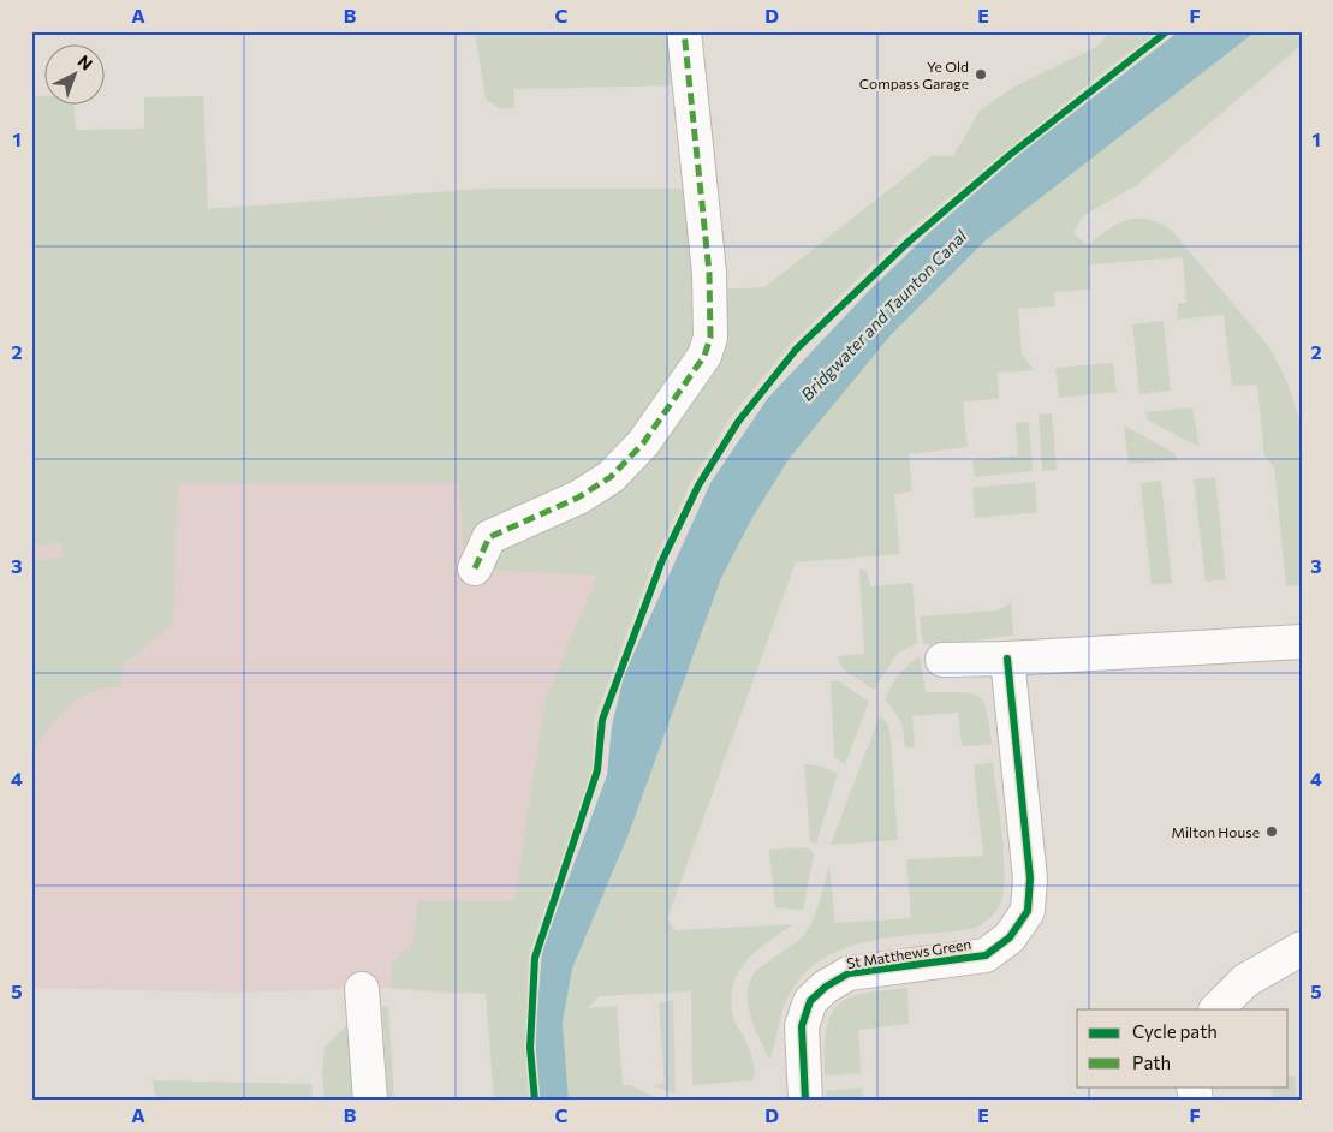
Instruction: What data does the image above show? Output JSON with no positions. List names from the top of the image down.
{
  "streets": {
    "street": ["St Matthews Green"]
  },
  "water": ["Bridgwater and Taunton Canal"],
  "places": ["Ye Old Compass Garage", "Milton House"],
  "legend": ["Cycle path", "Path"],
  "north": "top right",
  "grid": {
    "columns": [
      "A",
      "B",
      "C",
      "D",
      "E",
      "F"
    ],
    "rows": [
      "1",
      "2",
      "3",
      "4",
      "5"
    ]
  }
}
